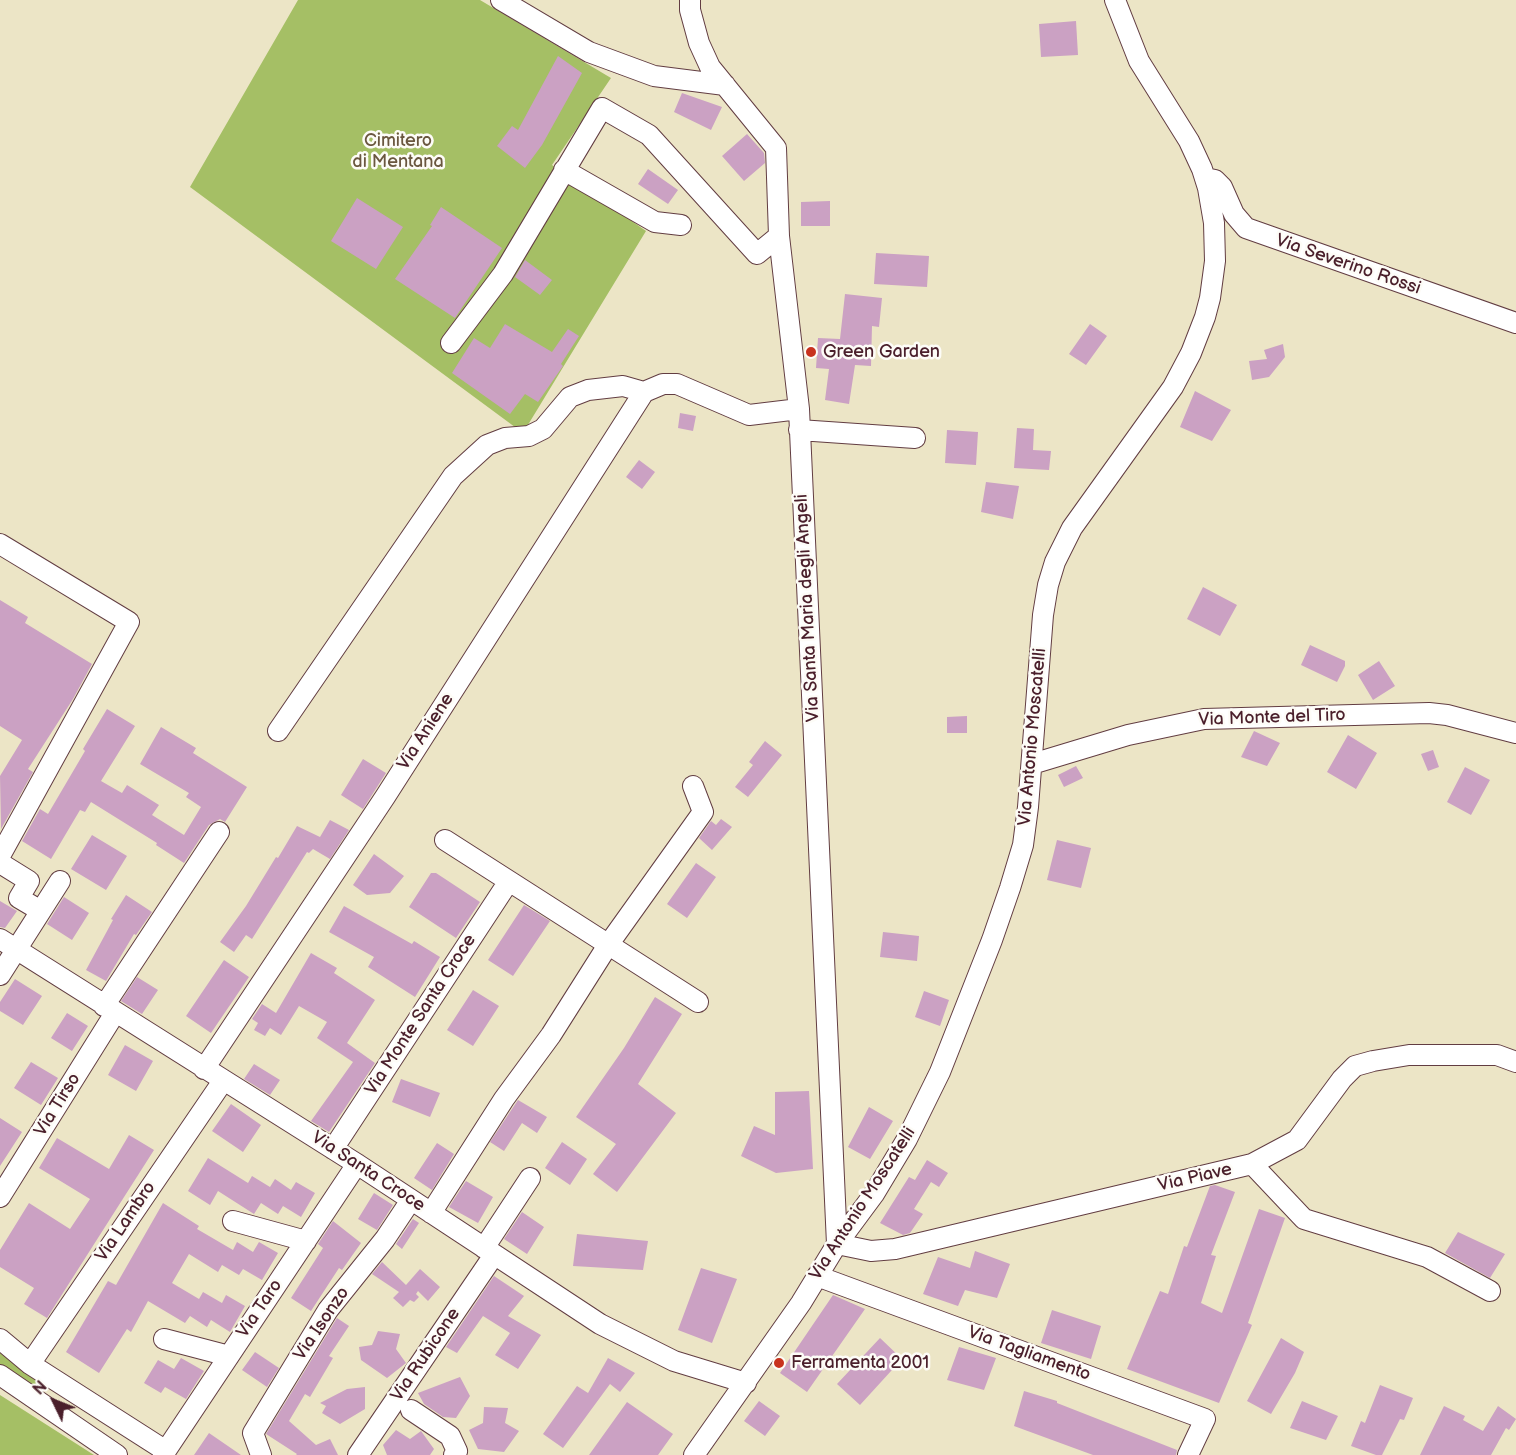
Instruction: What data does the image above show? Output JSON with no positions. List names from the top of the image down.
{
  "streets": {
    "street": [
      "Via Severino Rossi",
      "Via Santa Maria degli Angeli",
      "Via Monte del Tiro",
      "Via Aniene",
      "Via Antonio Moscatelli",
      "Via Monte Santa Croce",
      "Via Tirso",
      "Via Santa Croce",
      "Via Piave",
      "Via Lambro",
      "Via Taro",
      "Via Isonzo",
      "Via Tagliamento",
      "Via Rubicone"
    ]
  },
  "crossings": [
    ["Via Severino Rossi", "Via Antonio Moscatelli"],
    ["Via Santa Maria degli Angeli", "Via Antonio Moscatelli"],
    ["Via Santa Maria degli Angeli", "Via Piave"],
    ["Via Monte del Tiro", "Via Antonio Moscatelli"],
    ["Via Aniene", "Via Santa Croce"],
    ["Via Antonio Moscatelli", "Via Santa Croce"],
    ["Via Antonio Moscatelli", "Via Piave"],
    ["Via Antonio Moscatelli", "Via Tagliamento"],
    ["Via Monte Santa Croce", "Via Santa Croce"],
    ["Via Tirso", "Via Santa Croce"],
    ["Via Santa Croce", "Via Lambro"],
    ["Via Santa Croce", "Via Taro"],
    ["Via Santa Croce", "Via Isonzo"],
    ["Via Santa Croce", "Via Rubicone"]
  ],
  "parks": ["Cimitero di Mentana"],
  "places": ["Green Garden", "Ferramenta 2001"],
  "north": "top left"
}
